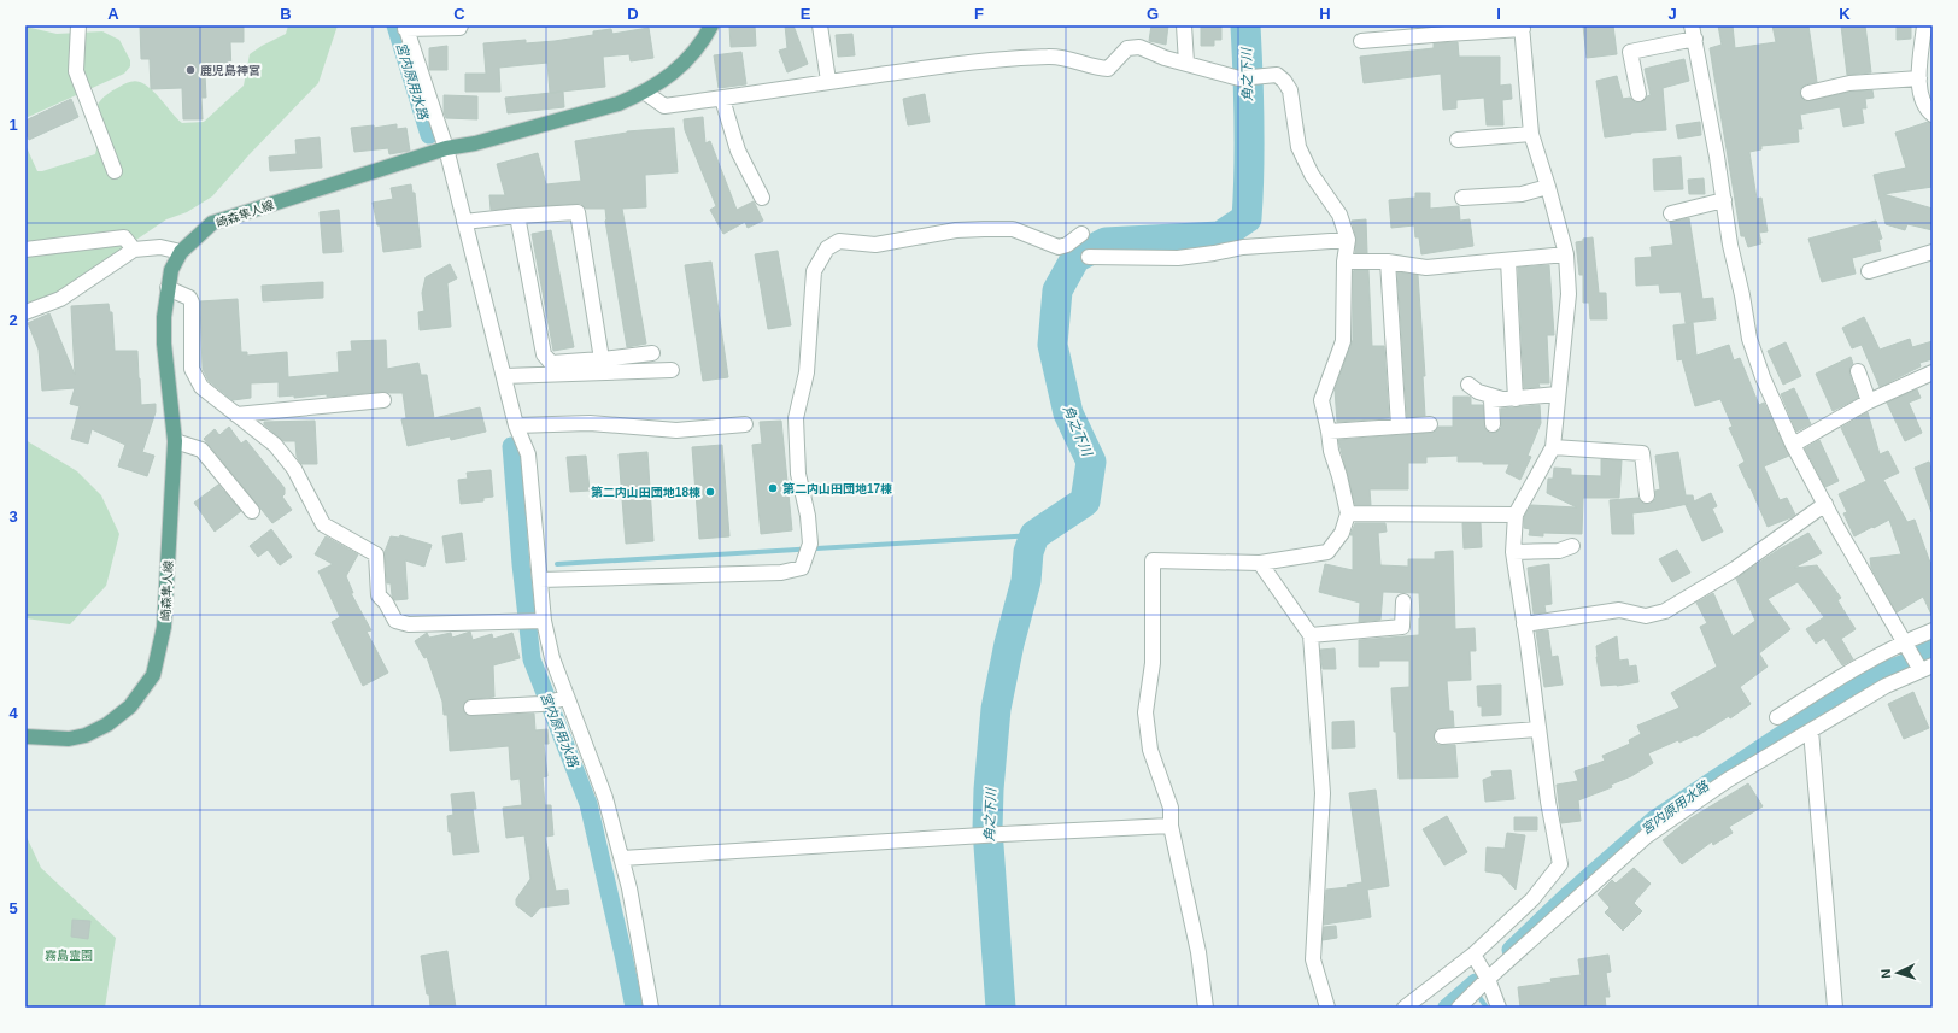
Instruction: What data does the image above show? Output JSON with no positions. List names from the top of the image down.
{
  "streets": {
    "main road": ["崎森隼人線"]
  },
  "water": ["角之下川", "宮内原用水路"],
  "parks": ["霧島霊園"],
  "places": ["鹿児島神宮", "第二内山田団地17棟", "第二内山田団地18棟"],
  "north": "left",
  "grid": {
    "columns": [
      "A",
      "B",
      "C",
      "D",
      "E",
      "F",
      "G",
      "H",
      "I",
      "J",
      "K"
    ],
    "rows": [
      "1",
      "2",
      "3",
      "4",
      "5"
    ]
  }
}
